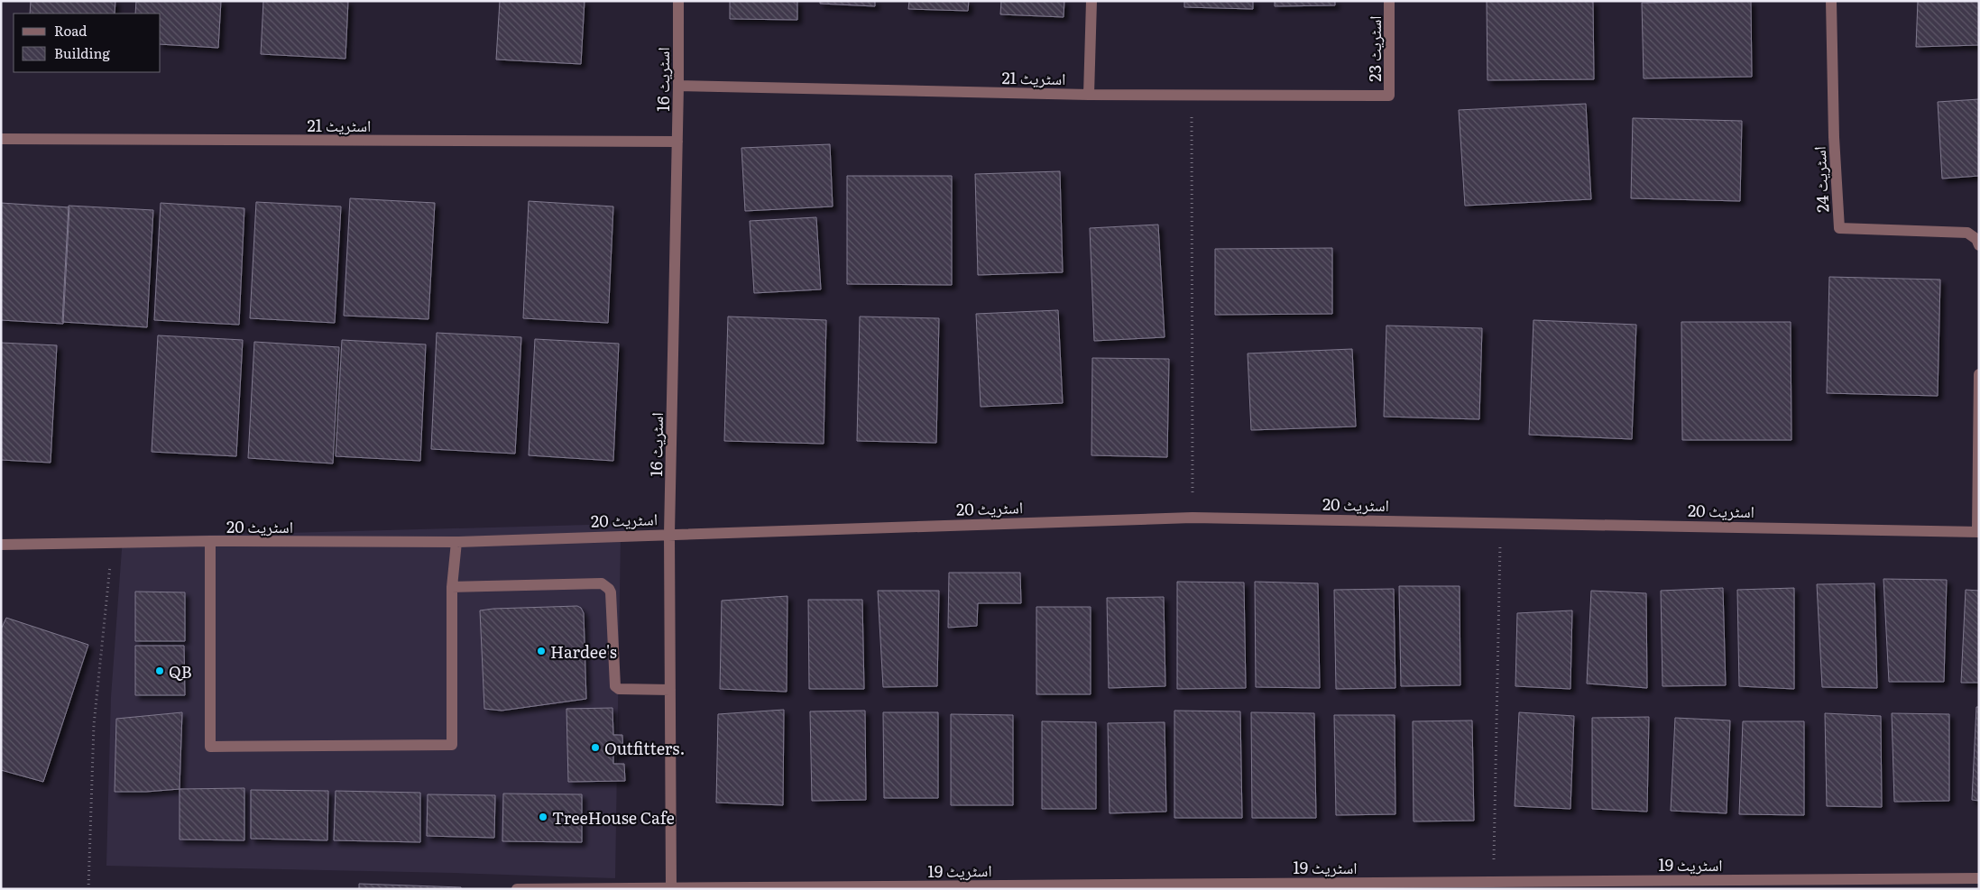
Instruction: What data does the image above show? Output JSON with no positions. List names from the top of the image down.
{
  "streets": {
    "street": [
      "اسٹریٹ 23",
      "اسٹریٹ 21",
      "اسٹریٹ 16",
      "اسٹریٹ 24",
      "اسٹریٹ 20",
      "اسٹریٹ 19"
    ]
  },
  "crossings": [
    ["اسٹریٹ 23", "اسٹریٹ 21"],
    ["اسٹریٹ 21", "اسٹریٹ 16"],
    ["اسٹریٹ 16", "اسٹریٹ 20"],
    ["اسٹریٹ 16", "اسٹریٹ 19"]
  ],
  "places": [
    "Hardee's",
    "QB",
    "Outfitters.",
    "TreeHouse Cafe"
  ],
  "legend": ["Road", "Building"]
}
